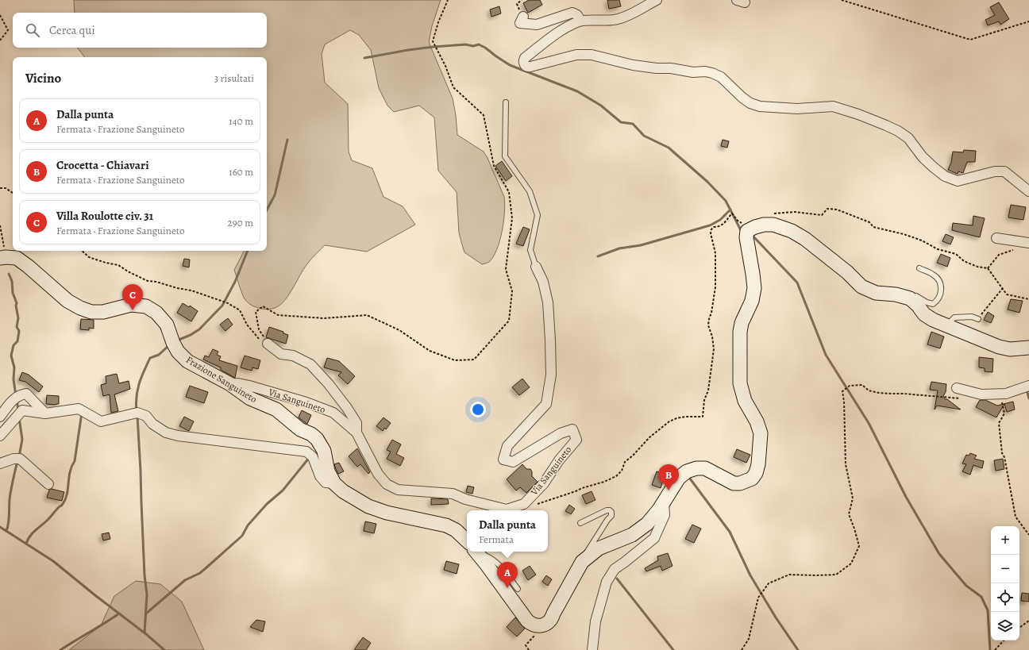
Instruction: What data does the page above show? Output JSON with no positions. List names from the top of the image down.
{
  "streets": {
    "street": ["Frazione Sanguineto", "Via Sanguineto"]
  },
  "crossings": [
    ["Frazione Sanguineto", "Via Sanguineto"]
  ],
  "page": {
    "search": "Cerca qui",
    "heading": ["Vicino", "3 risultati"],
    "list": [
      {
        "mark": "A",
        "name": "Dalla punta",
        "note": "Fermata · Frazione Sanguineto",
        "value": "140 m"
      },
      {
        "mark": "B",
        "name": "Crocetta - Chiavari",
        "note": "Fermata · Frazione Sanguineto",
        "value": "160 m"
      },
      {
        "mark": "C",
        "name": "Villa Roulotte civ. 31",
        "note": "Fermata · Frazione Sanguineto",
        "value": "290 m"
      }
    ],
    "pins": ["C", "B", "A"],
    "popup": ["Dalla punta", "Fermata"],
    "map_buttons": ["+", "−"]
  }
}
